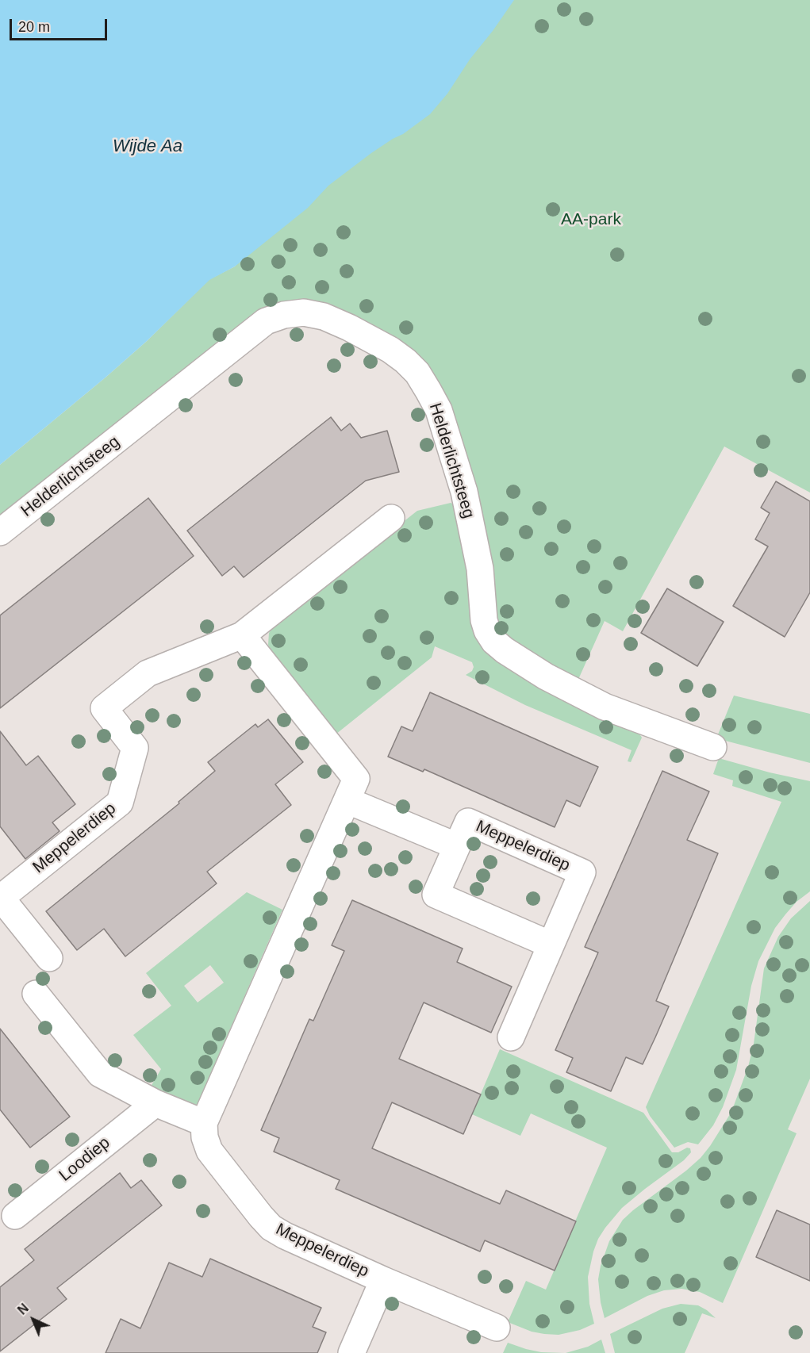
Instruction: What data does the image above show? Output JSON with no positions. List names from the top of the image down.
{
  "streets": {
    "street": ["Helderlichtsteeg", "Meppelerdiep", "Loodiep"]
  },
  "water": ["Wijde Aa"],
  "parks": ["AA-park"],
  "scale_bar": "20 m",
  "north": "top left"
}
